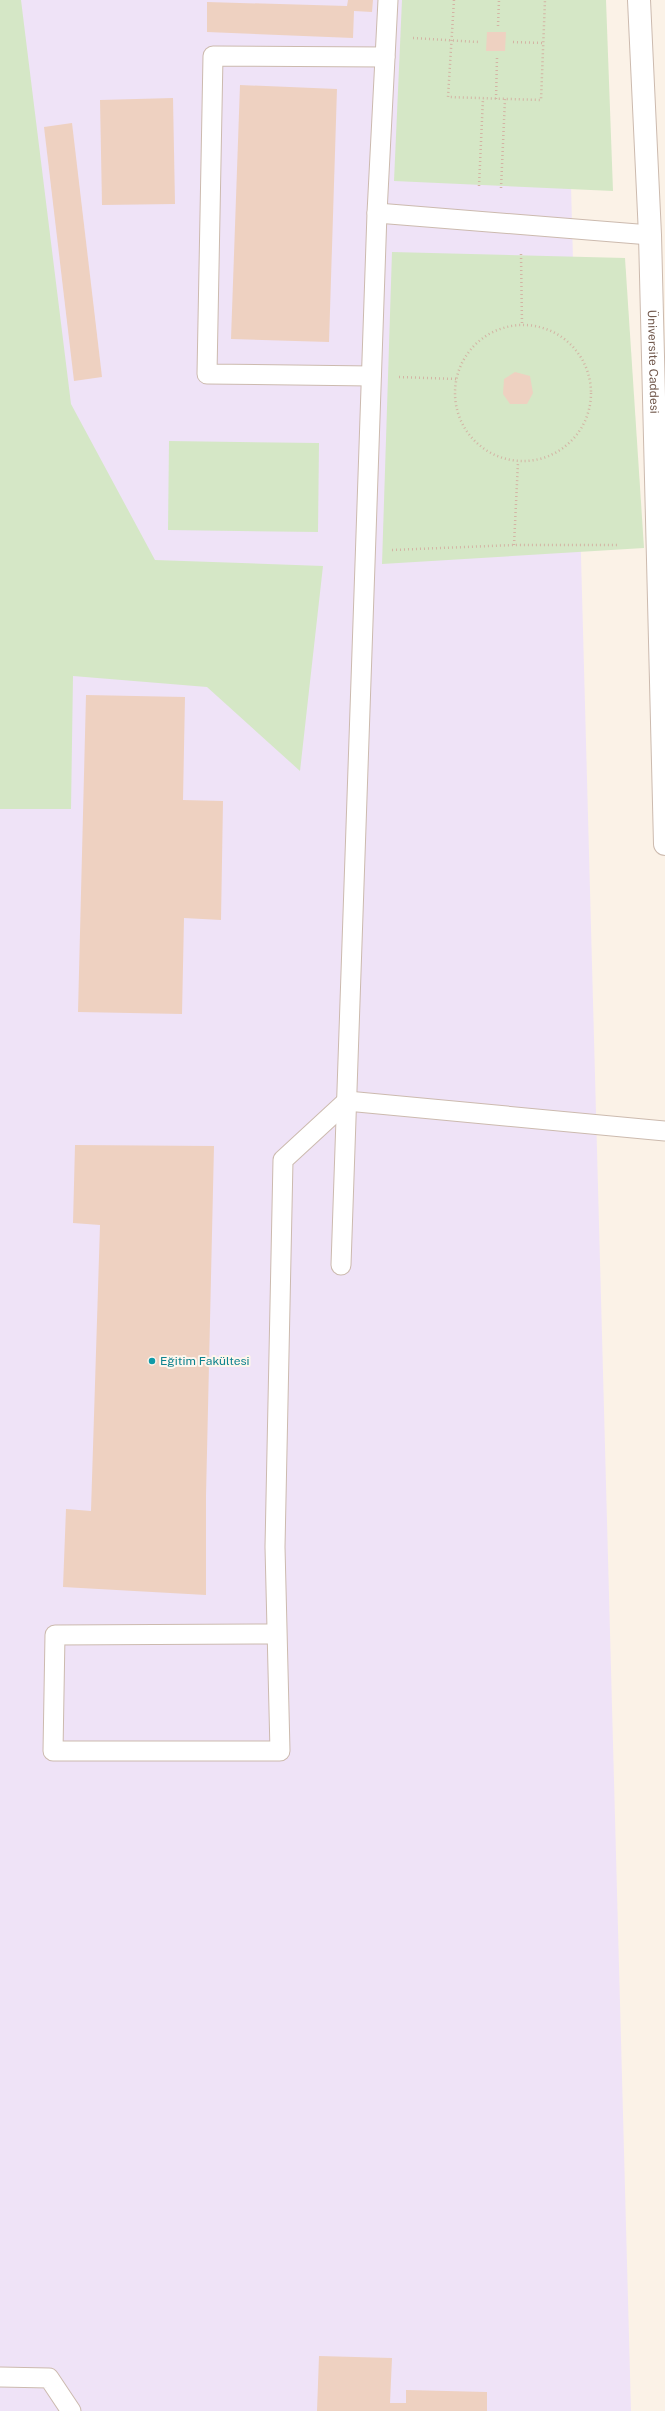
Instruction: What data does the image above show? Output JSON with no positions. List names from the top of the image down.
{
  "streets": {
    "street": ["Üniversite Caddesi"]
  },
  "places": ["Eğitim Fakültesi"]
}
